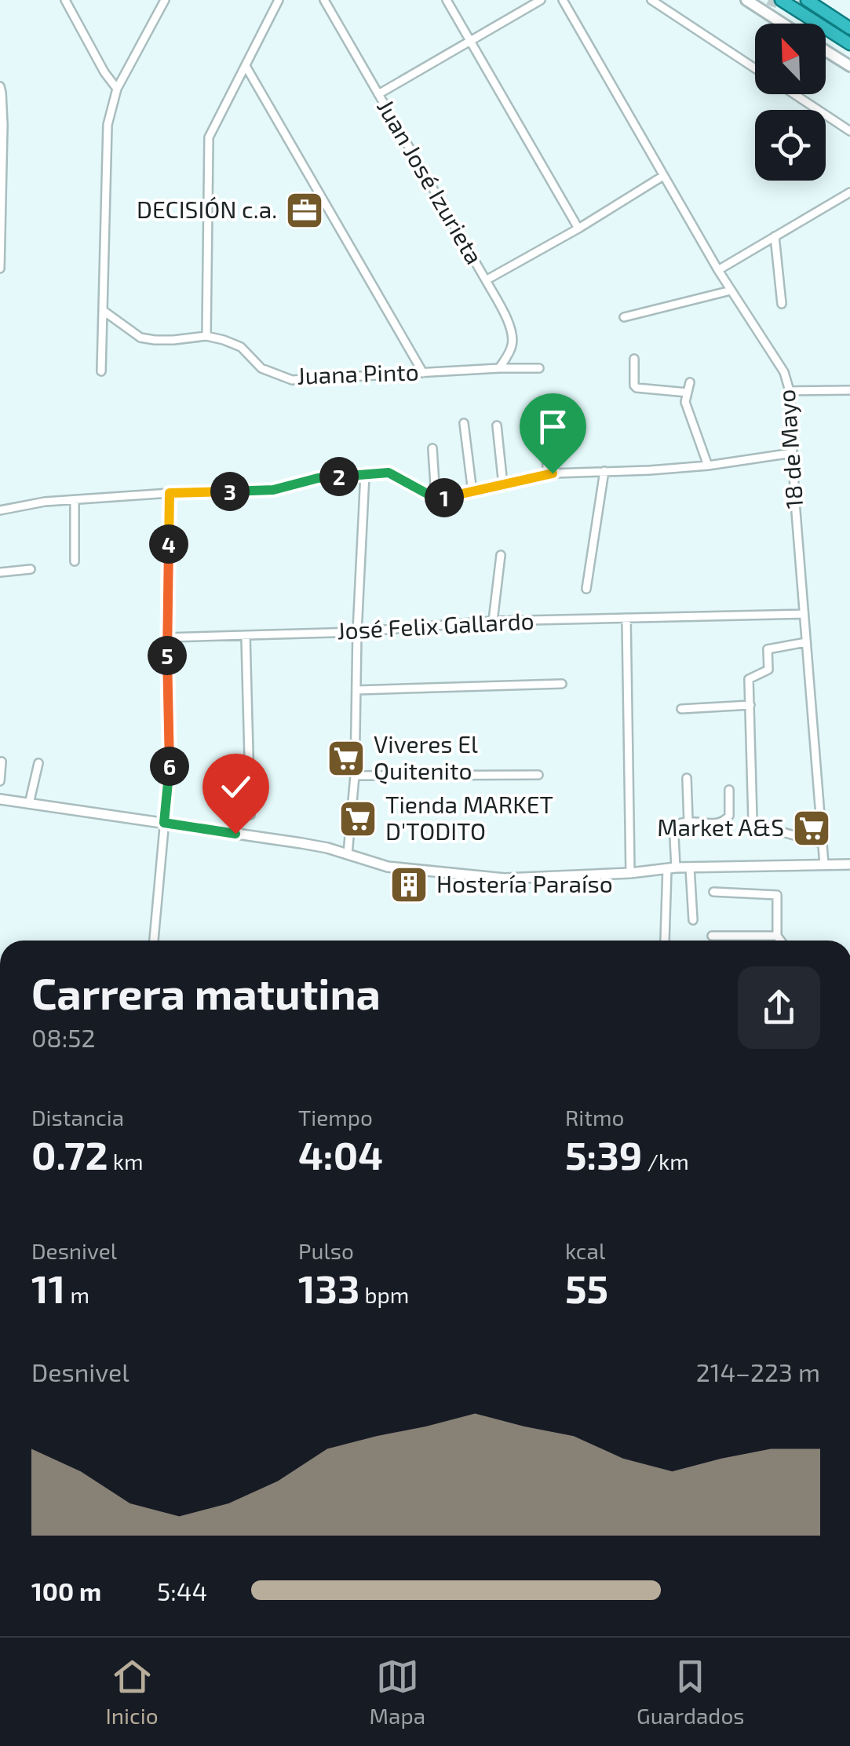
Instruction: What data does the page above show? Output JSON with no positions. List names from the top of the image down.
{
  "streets": {
    "street": [
      "Juan José Izurieta",
      "Juana Pinto",
      "18 de Mayo",
      "José Felix Gallardo"
    ]
  },
  "crossings": [
    ["Juan José Izurieta", "Juana Pinto"],
    ["18 de Mayo", "José Felix Gallardo"]
  ],
  "places": {
    "office": ["DECISIÓN c.a."],
    "supermarket": ["Viveres El Quitenito", "Tienda MARKET D'TODITO", "Market A&S"],
    "building": ["Hostería Paraíso"]
  },
  "north": "top left",
  "page": {
    "pins": [
      "2",
      "3",
      "1",
      "4",
      "5",
      "6"
    ],
    "heading": ["Carrera matutina", "08:52"],
    "stats": [
      ["Distancia", "0.72 km"],
      ["Tiempo", "4:04"],
      ["Ritmo", "5:39 /km"],
      ["Desnivel", "11 m"],
      ["Pulso", "133 bpm"],
      ["kcal", "55"]
    ],
    "chart": ["Desnivel", "214–223 m"],
    "list": [
      {
        "name": "100 m",
        "note": "5:44"
      }
    ],
    "tabs": ["Inicio", "Mapa", "Guardados"]
  }
}
